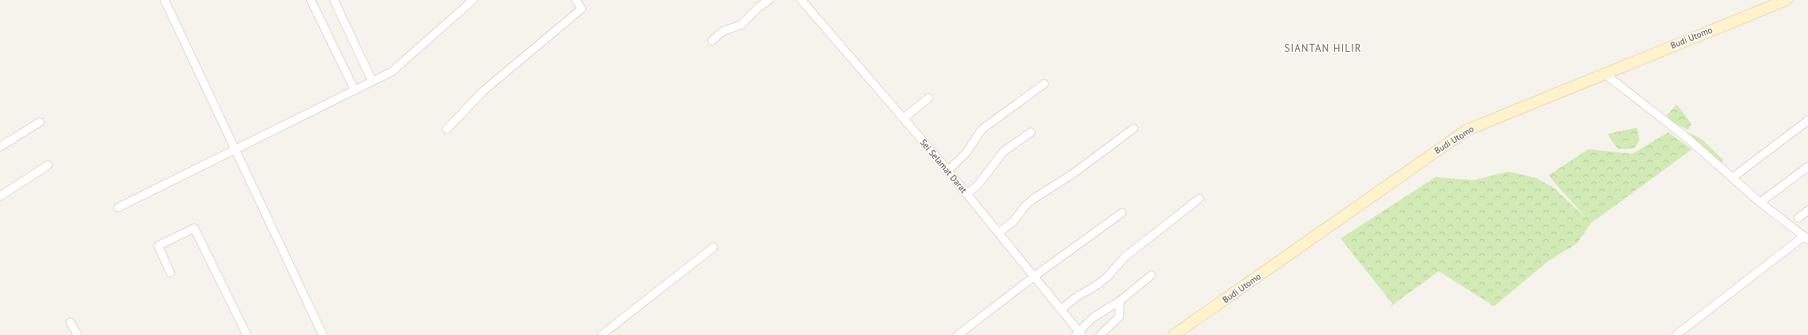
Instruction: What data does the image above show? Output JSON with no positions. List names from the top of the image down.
{
  "streets": {
    "street": ["Budi Utomo", "Sei Selamat Darat"]
  },
  "districts": ["SIANTAN HILIR"]
}
